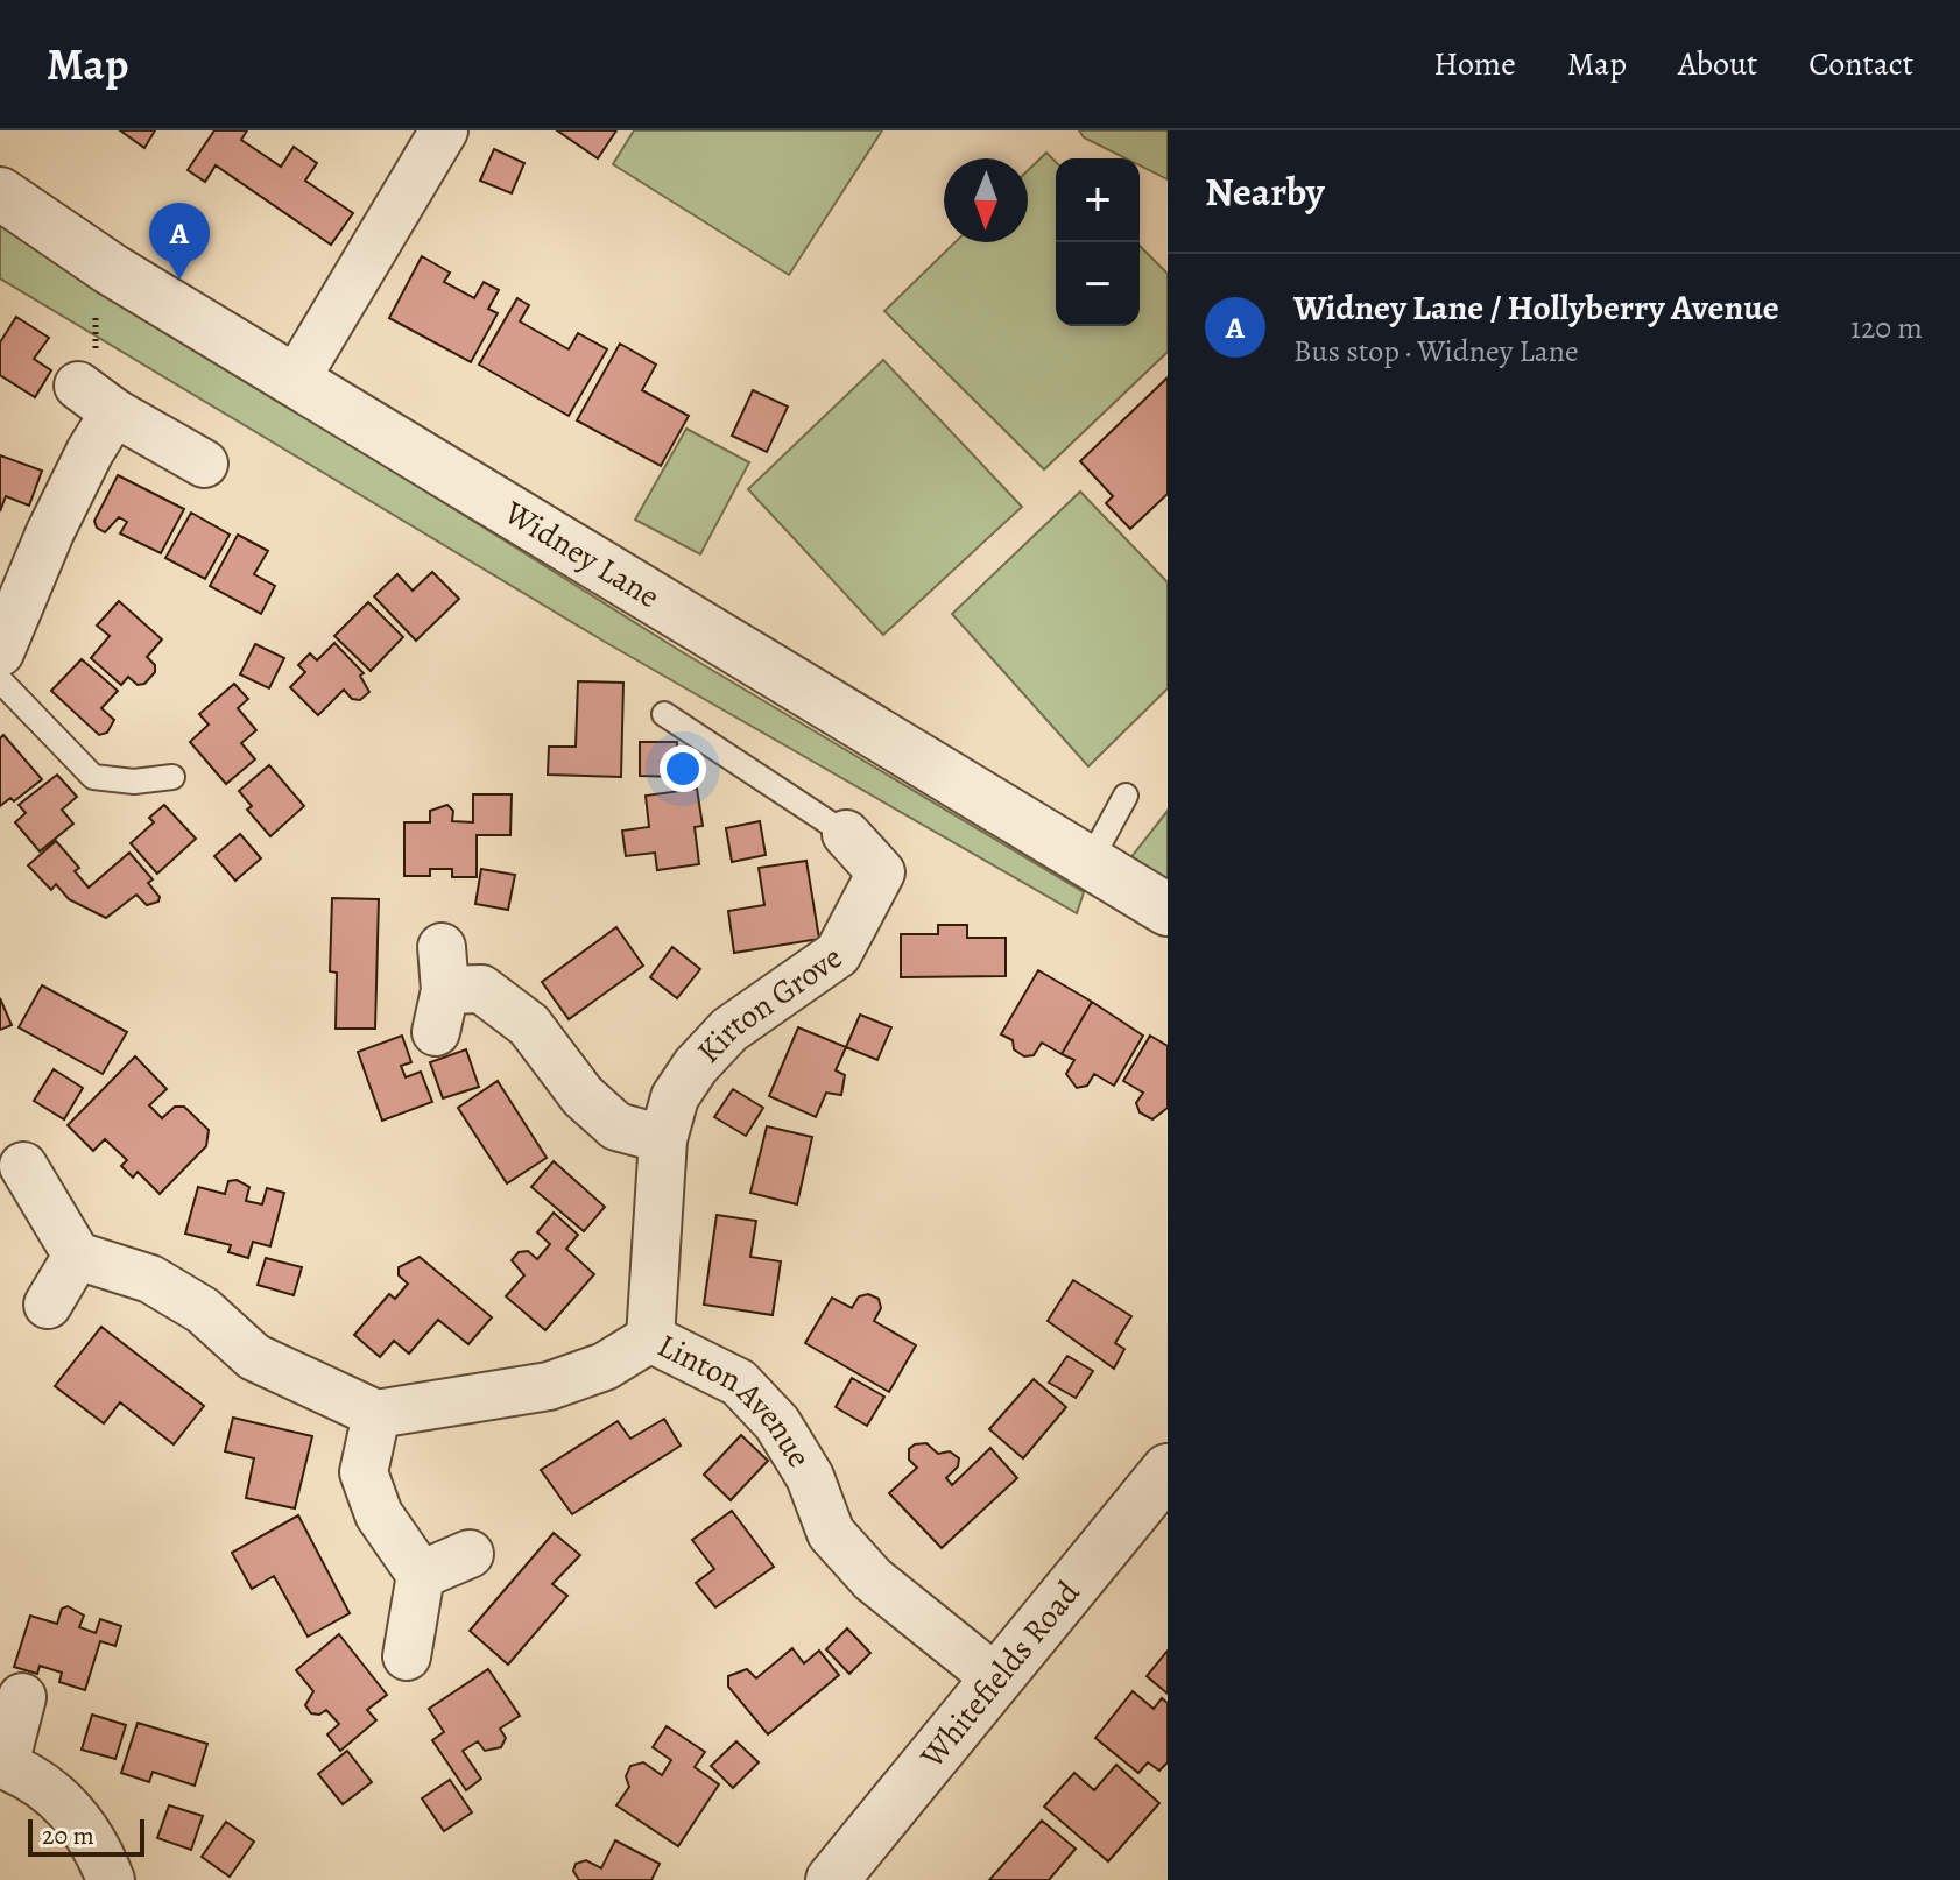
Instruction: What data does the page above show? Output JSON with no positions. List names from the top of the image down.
{
  "streets": {
    "street": [
      "Widney Lane",
      "Kirton Grove",
      "Linton Avenue",
      "Whitefields Road"
    ]
  },
  "crossings": [
    ["Kirton Grove", "Linton Avenue"],
    ["Linton Avenue", "Whitefields Road"]
  ],
  "scale_bar": "20 m",
  "north": "bottom",
  "page": {
    "header": "Map",
    "nav": [
      "Home",
      "Map",
      "About",
      "Contact"
    ],
    "heading": "Nearby",
    "map_buttons": ["+", "−"],
    "pins": "A",
    "list": [
      {
        "mark": "A",
        "name": "Widney Lane / Hollyberry Avenue",
        "note": "Bus stop · Widney Lane",
        "value": "120 m"
      }
    ],
    "scale": "20 m"
  }
}
